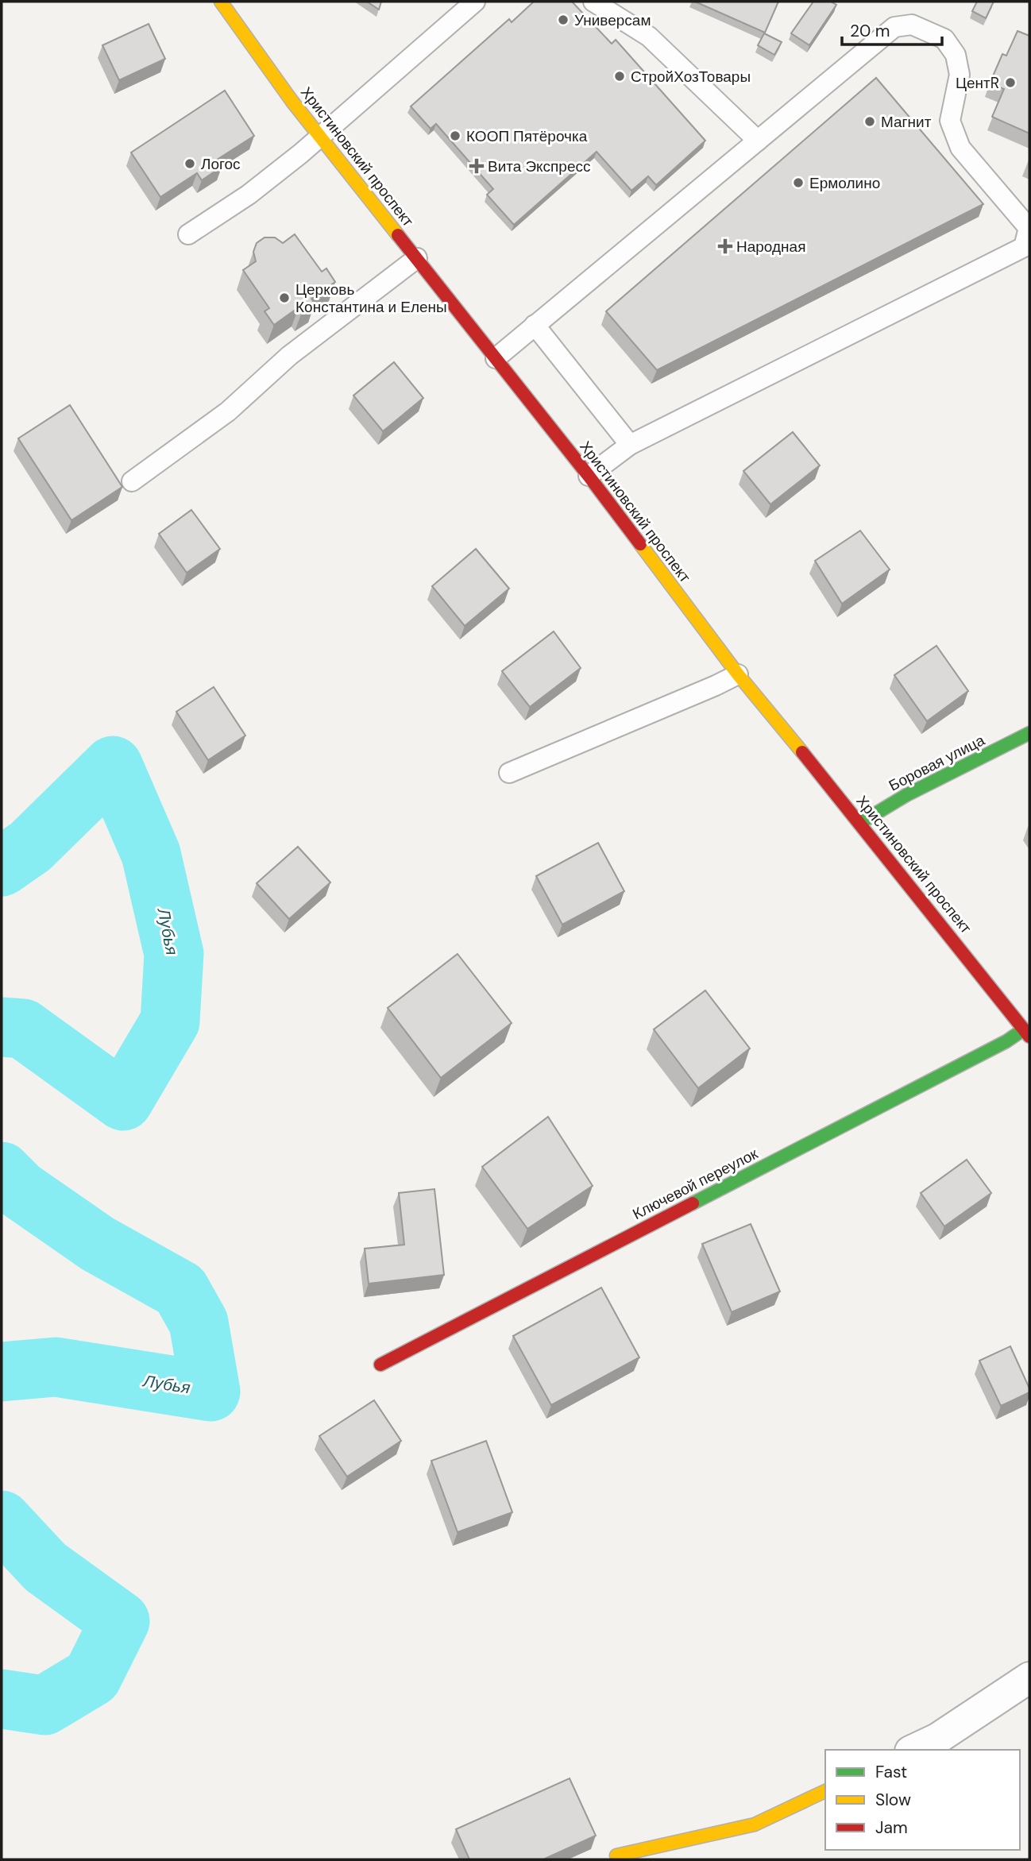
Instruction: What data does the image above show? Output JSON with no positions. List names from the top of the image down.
{
  "streets": {
    "street": ["Христиновский проспект", "Боровая улица", "Ключевой переулок"]
  },
  "crossings": [
    ["Христиновский проспект", "Боровая улица"],
    ["Христиновский проспект", "Ключевой переулок"]
  ],
  "water": ["Лубья"],
  "places": {
    "other": [
      "Универсам",
      "СтройХозТовары",
      "ЦентR",
      "Магнит",
      "КООП Пятёрочка",
      "Логос",
      "Ермолино",
      "Церковь Константина и Елены"
    ],
    "health": ["Вита Экспресс", "Народная"]
  },
  "legend": ["Fast", "Slow", "Jam"],
  "scale_bar": "20 m"
}
